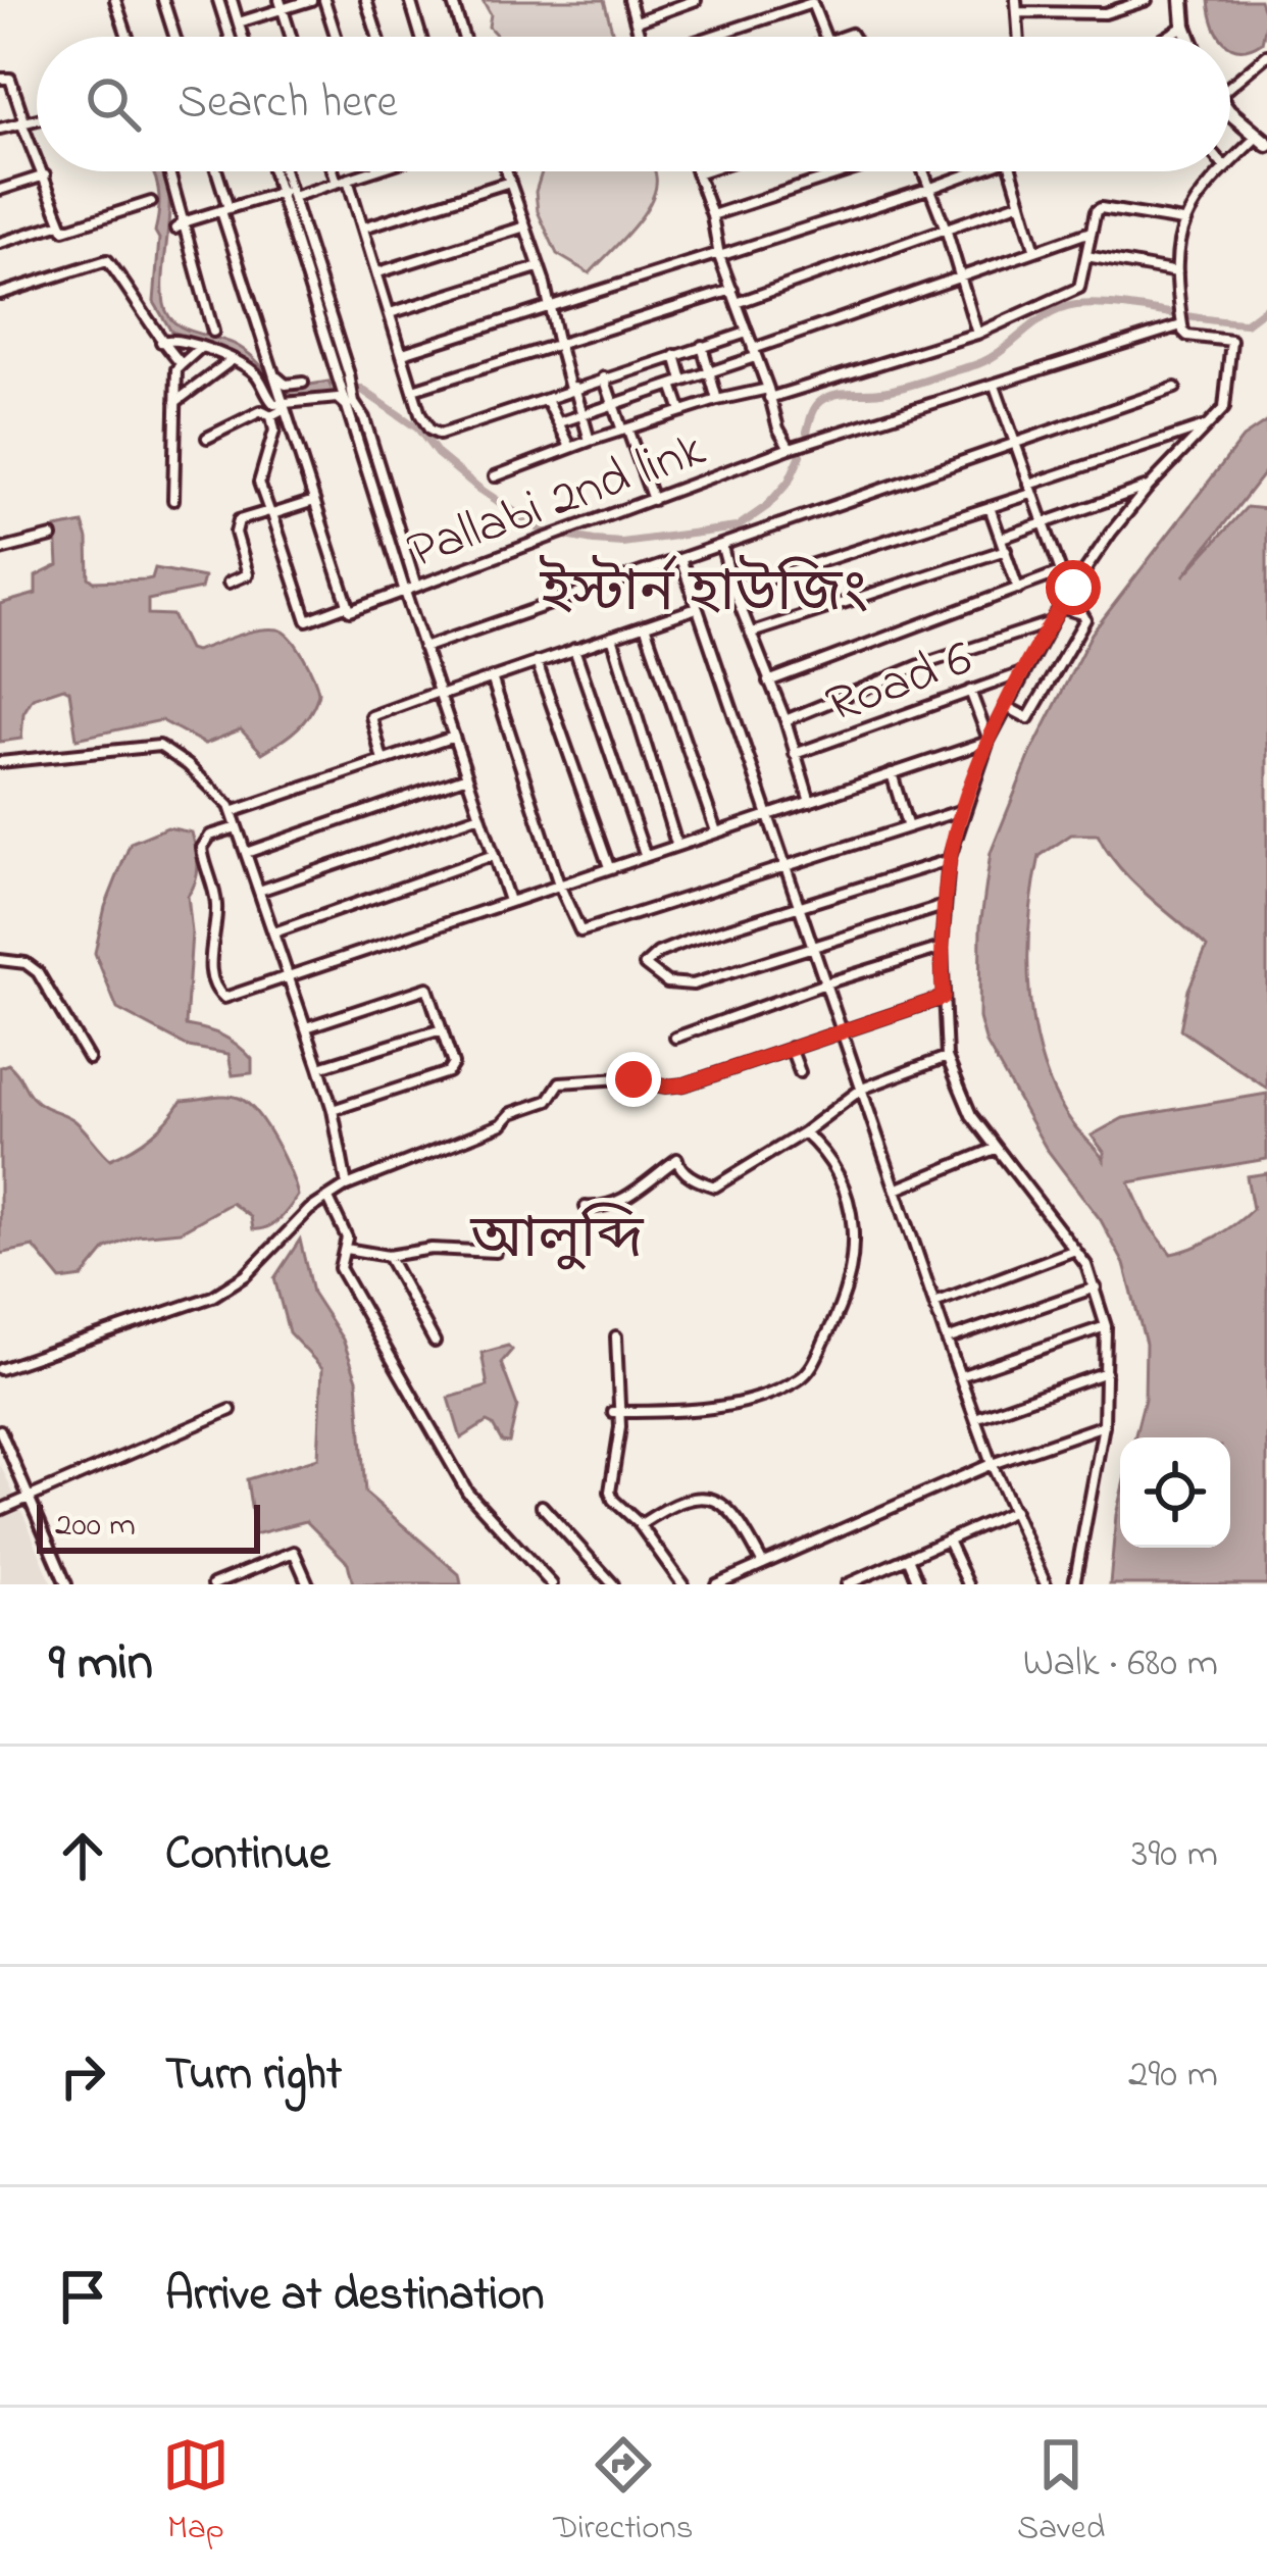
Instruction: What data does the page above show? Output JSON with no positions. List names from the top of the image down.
{
  "streets": {
    "street": ["Pallabi 2nd link", "Road 6"]
  },
  "districts": ["ইস্টার্ন হাউজিং", "আলুব্দি"],
  "scale_bar": "200 m",
  "page": {
    "search": "Search here",
    "scale": "200 m",
    "heading": ["9 min", "Walk · 680 m"],
    "list": [
      ["Continue", "390 m"],
      ["Turn right", "290 m"],
      "Arrive at destination"
    ],
    "nav": ["Map", "Directions", "Saved"]
  }
}
